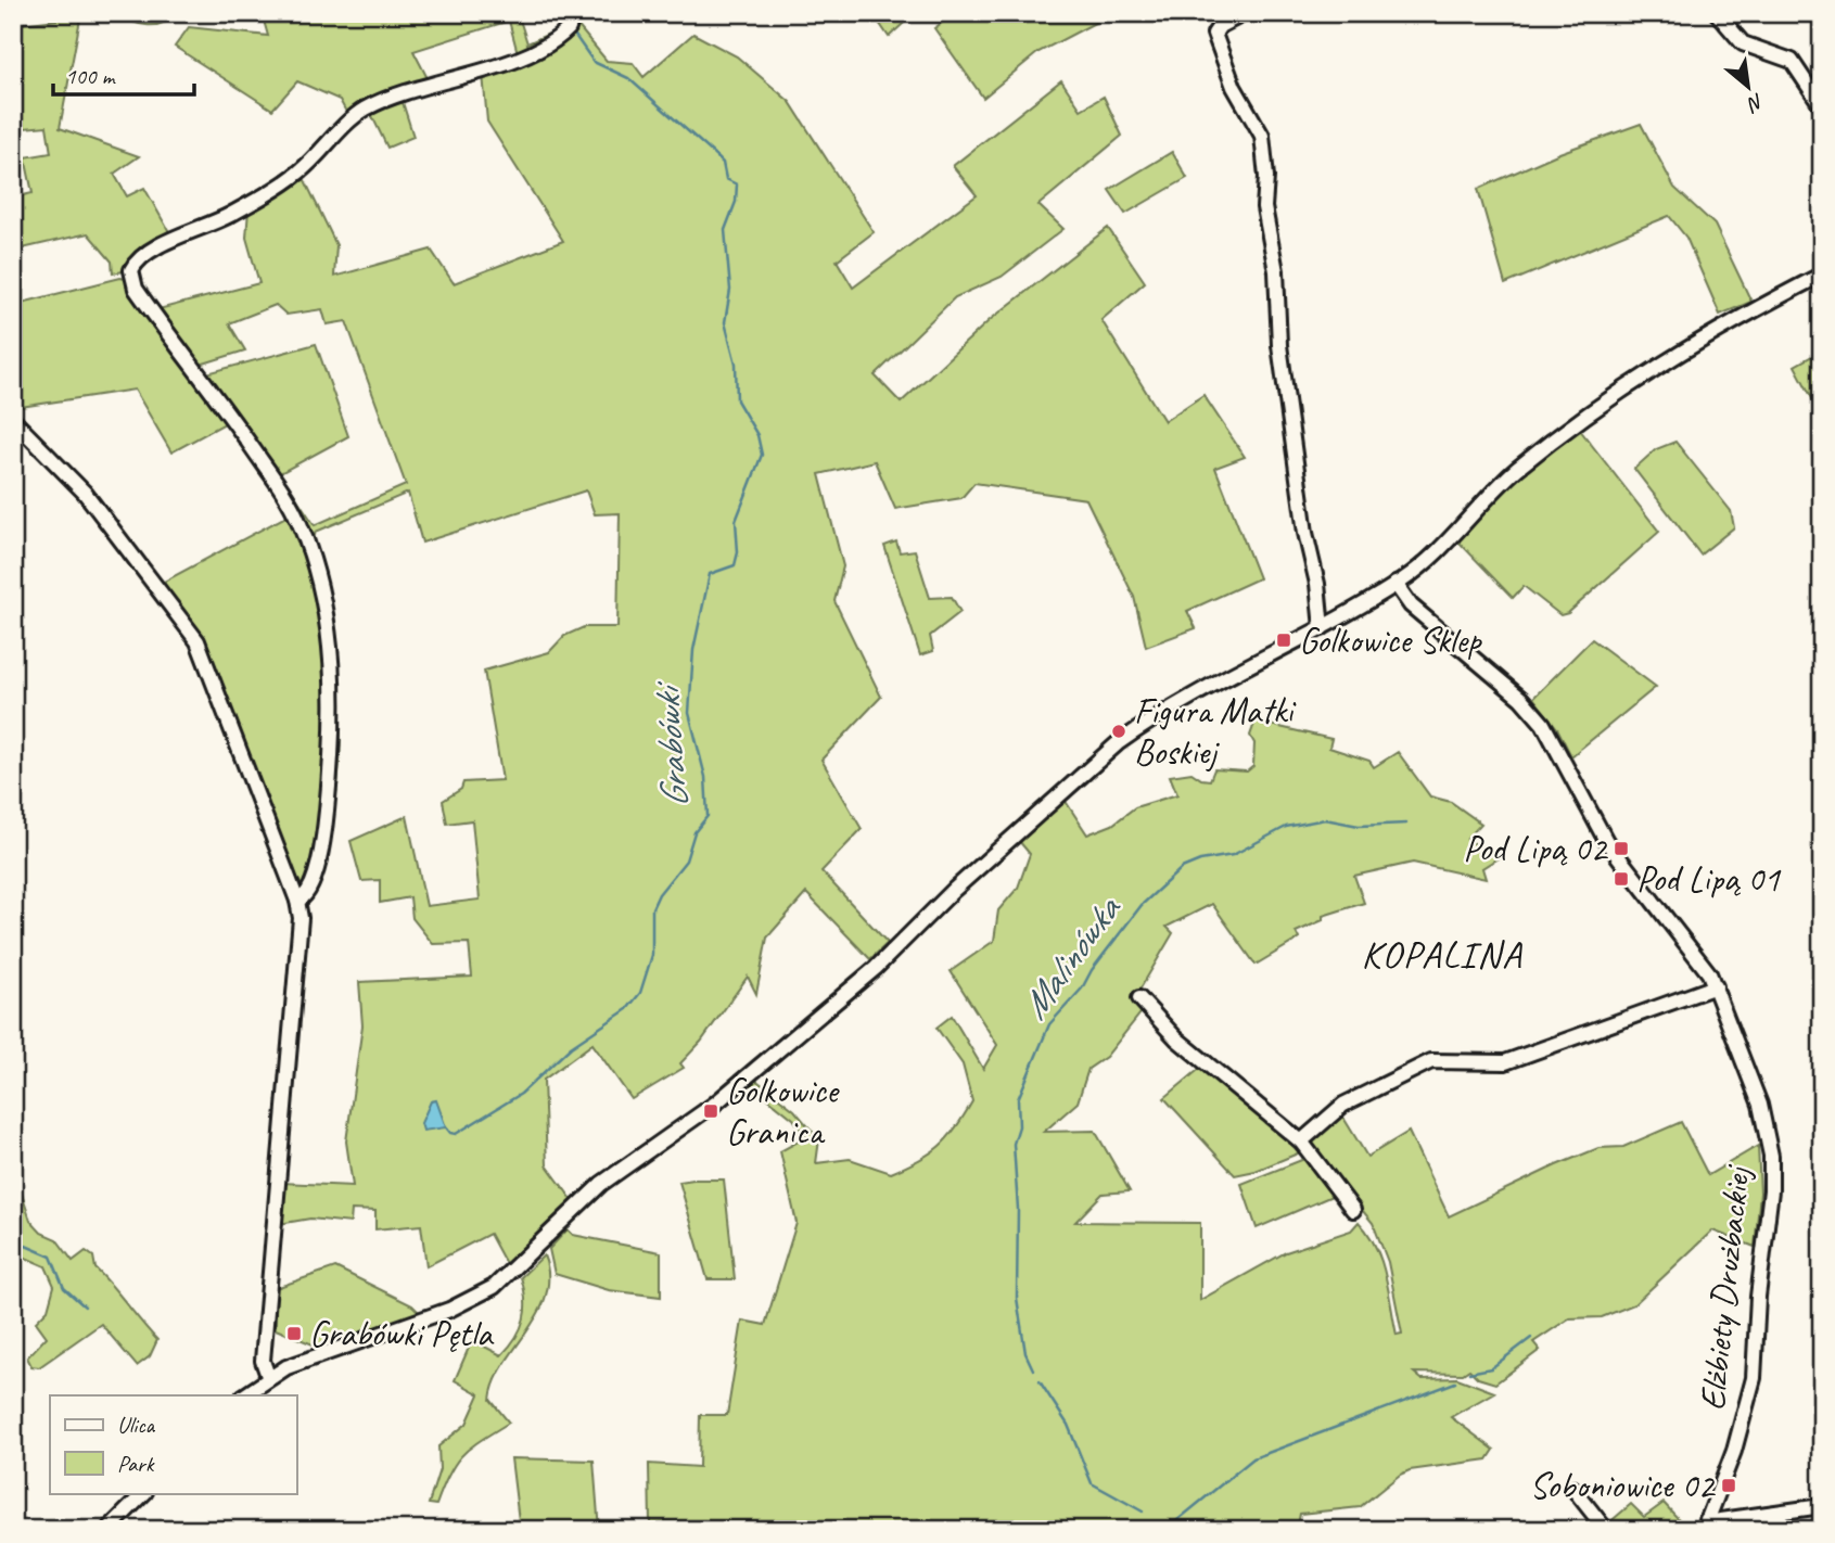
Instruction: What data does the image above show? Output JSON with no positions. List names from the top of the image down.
{
  "streets": {
    "street": ["Elżbiety Drużbackiej"]
  },
  "districts": ["KOPALINA"],
  "water": ["Grabówki", "Malinówka"],
  "places": {
    "transit": [
      "Golkowice Sklep",
      "Pod Lipą 02",
      "Pod Lipą 01",
      "Golkowice Granica",
      "Grabówki Pętla",
      "Soboniowice 02"
    ],
    "other": ["Figura Matki Boskiej"]
  },
  "legend": ["Ulica", "Park"],
  "scale_bar": "100 m",
  "north": "bottom right"
}
